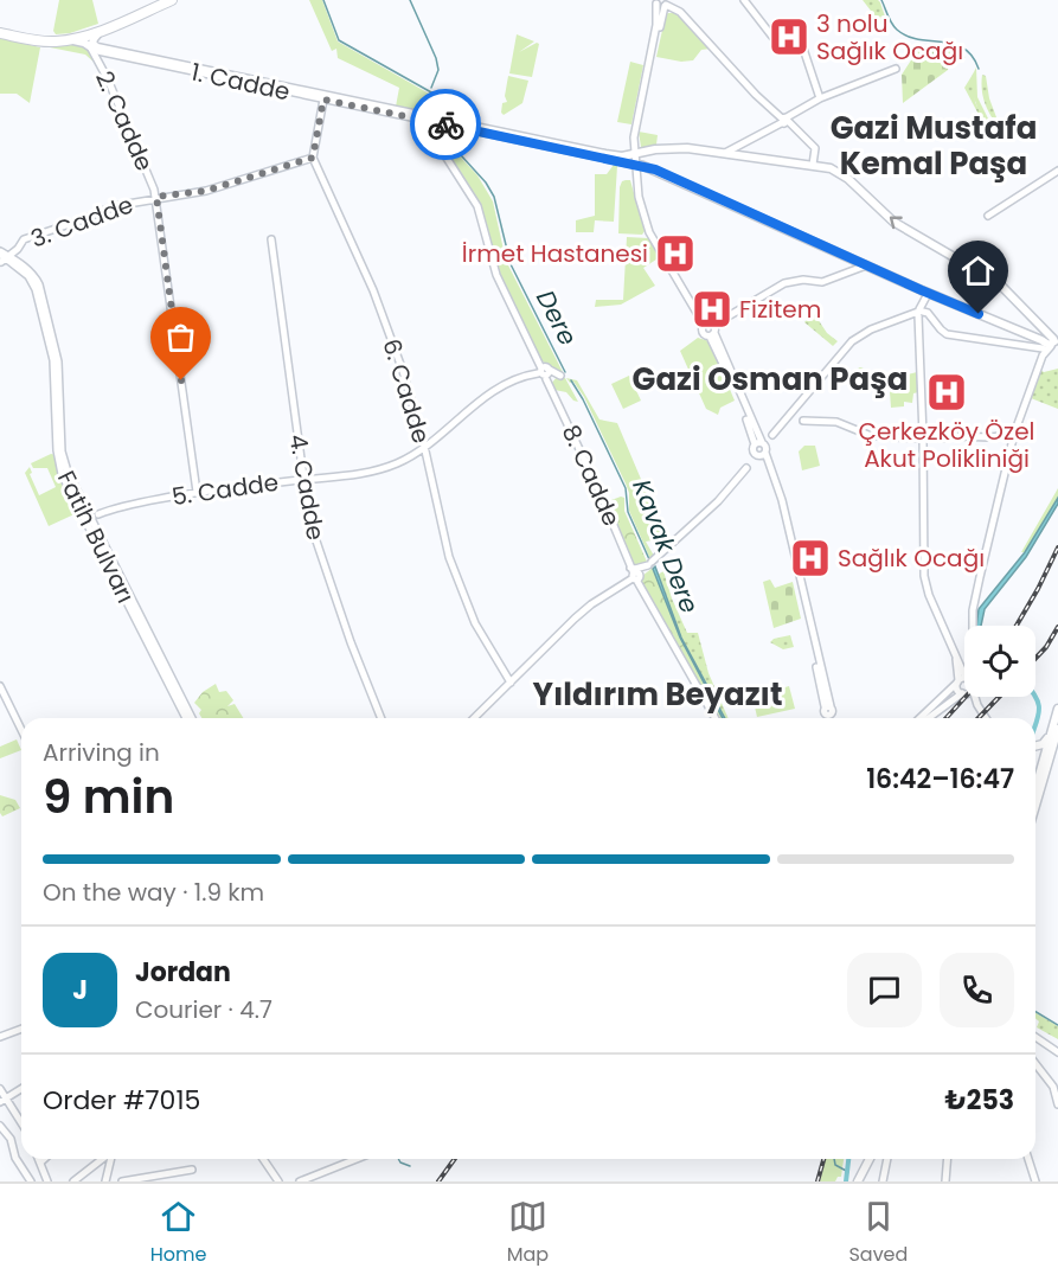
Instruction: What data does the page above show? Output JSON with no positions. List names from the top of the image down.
{
  "streets": {
    "main road": ["1. Cadde"],
    "street": [
      "2. Cadde",
      "3. Cadde",
      "6. Cadde",
      "8. Cadde",
      "4. Cadde",
      "5. Cadde",
      "Fatih Bulvarı"
    ]
  },
  "crossings": [
    ["1. Cadde", "2. Cadde"],
    ["1. Cadde", "8. Cadde"],
    ["2. Cadde", "3. Cadde"],
    ["2. Cadde", "5. Cadde"],
    ["3. Cadde", "6. Cadde"],
    ["3. Cadde", "Fatih Bulvarı"],
    ["6. Cadde", "5. Cadde"],
    ["8. Cadde", "5. Cadde"],
    ["4. Cadde", "5. Cadde"]
  ],
  "districts": ["Gazi Mustafa Kemal Paşa", "Gazi Osman Paşa", "Yıldırım Beyazıt"],
  "water": ["Dere", "Kavak Dere"],
  "places": {
    "hospital": [
      "3 nolu Sağlık Ocağı",
      "İrmet Hastanesi",
      "Fizitem",
      "Çerkezköy Özel Akut Polikliniği",
      "Sağlık Ocağı"
    ]
  },
  "page": {
    "heading": ["9 min", "Arriving in", "16:42–16:47"],
    "panel": [
      "Jordan",
      "Courier · 4.7",
      "Order #7015",
      "₺253"
    ],
    "bar": "On the way · 1.9 km",
    "round": "J",
    "tabs": ["Home", "Map", "Saved"]
  }
}
